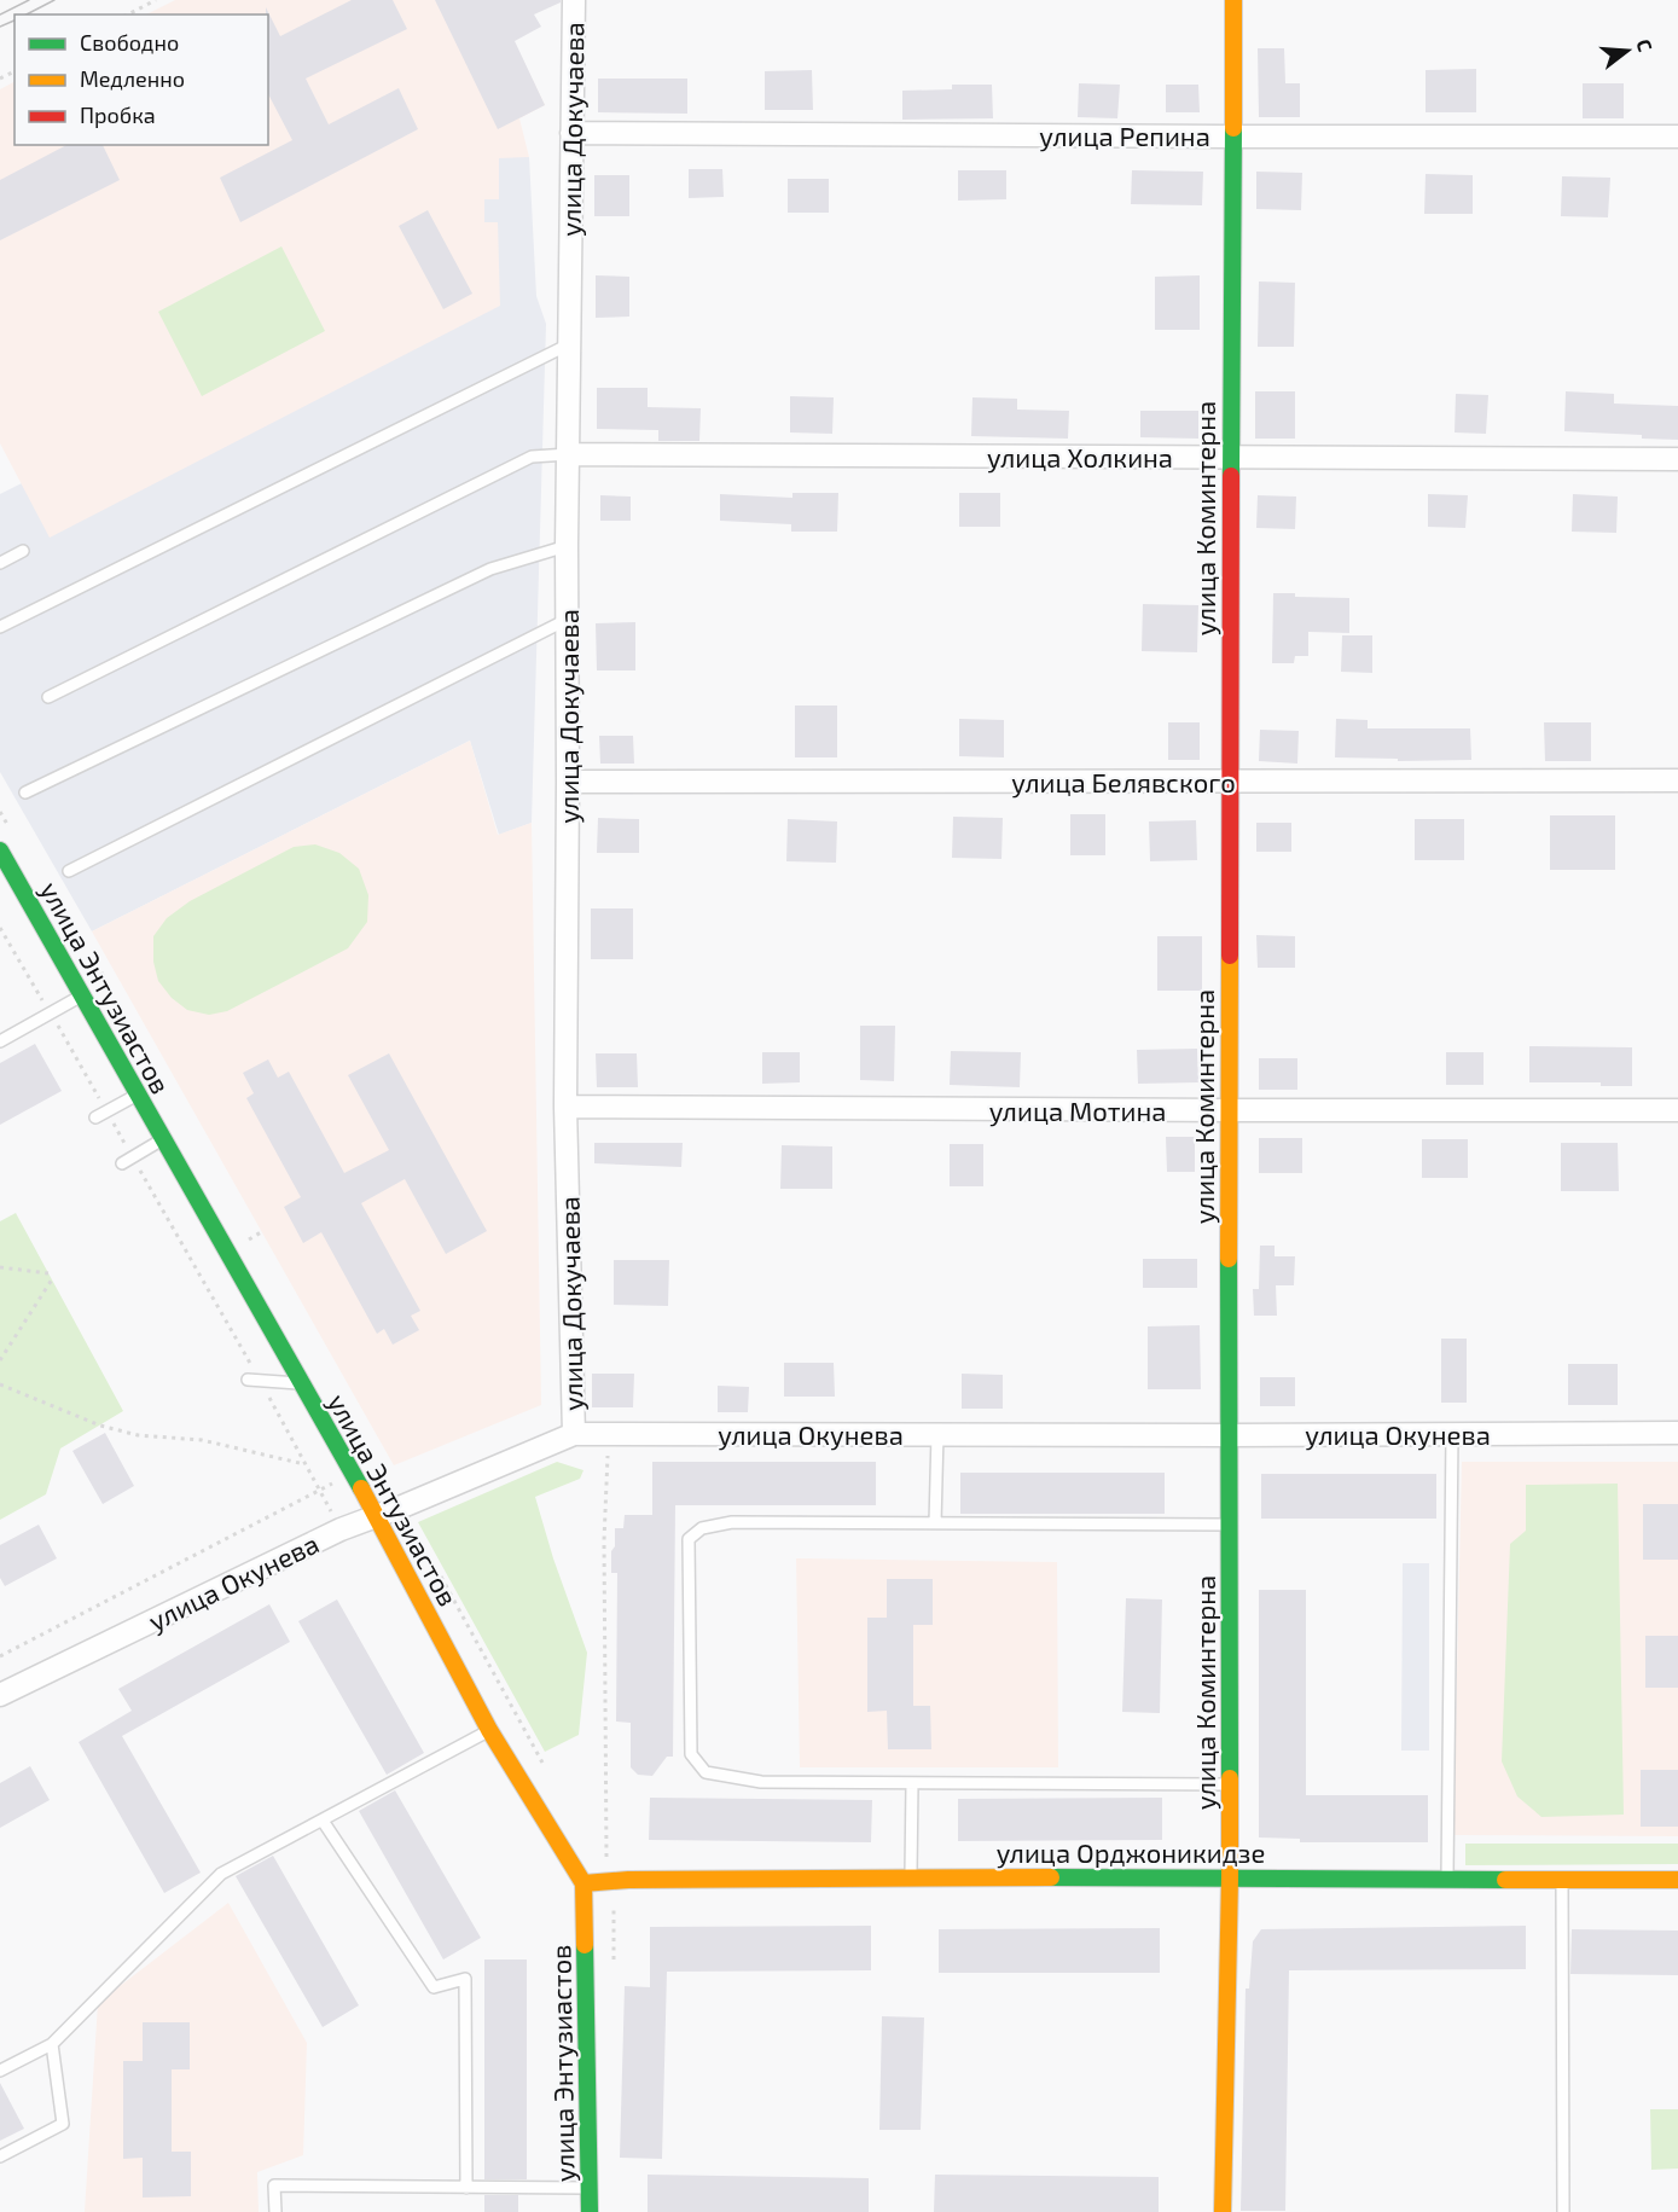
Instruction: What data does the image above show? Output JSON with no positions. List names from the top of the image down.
{
  "streets": {
    "street": [
      "улица Докучаева",
      "улица Репина",
      "улица Холкина",
      "улица Коминтерна",
      "улица Белявского",
      "улица Энтузиастов",
      "улица Мотина",
      "улица Окунева",
      "улица Орджоникидзе"
    ]
  },
  "crossings": [
    ["улица Докучаева", "улица Репина"],
    ["улица Докучаева", "улица Холкина"],
    ["улица Докучаева", "улица Белявского"],
    ["улица Докучаева", "улица Мотина"],
    ["улица Докучаева", "улица Окунева"],
    ["улица Репина", "улица Коминтерна"],
    ["улица Холкина", "улица Коминтерна"],
    ["улица Коминтерна", "улица Белявского"],
    ["улица Коминтерна", "улица Мотина"],
    ["улица Коминтерна", "улица Окунева"],
    ["улица Коминтерна", "улица Орджоникидзе"],
    ["улица Энтузиастов", "улица Окунева"],
    ["улица Энтузиастов", "улица Орджоникидзе"]
  ],
  "legend": ["Свободно", "Медленно", "Пробка"],
  "north": "right"
}
